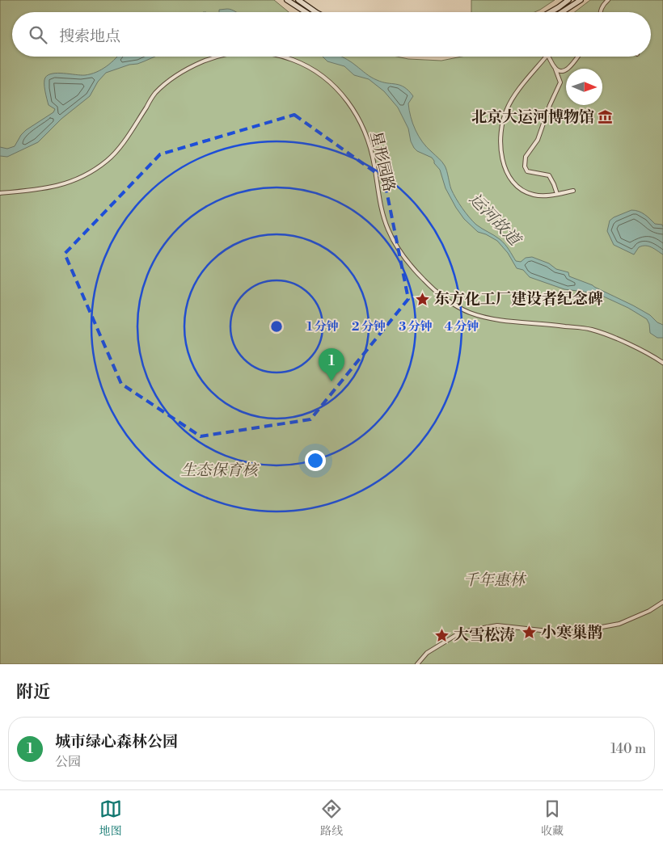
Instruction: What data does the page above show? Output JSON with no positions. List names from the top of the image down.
{
  "streets": {
    "street": ["星形园路"]
  },
  "water": ["运河故道"],
  "parks": ["生态保育核", "千年惠林"],
  "places": {
    "museum": ["北京大运河博物馆"],
    "place": ["东方化工厂建设者纪念碑", "小寒巢鹊", "大雪松涛"]
  },
  "north": "right",
  "page": {
    "search": "搜索地点",
    "pins": "1",
    "heading": "附近",
    "list": [
      {
        "mark": "1",
        "name": "城市绿心森林公园",
        "note": "公园",
        "value": "140 m"
      }
    ],
    "nav": ["地图", "路线", "收藏"]
  },
  "rings": [
    "1 分钟",
    "2 分钟",
    "3 分钟",
    "4 分钟"
  ]
}
